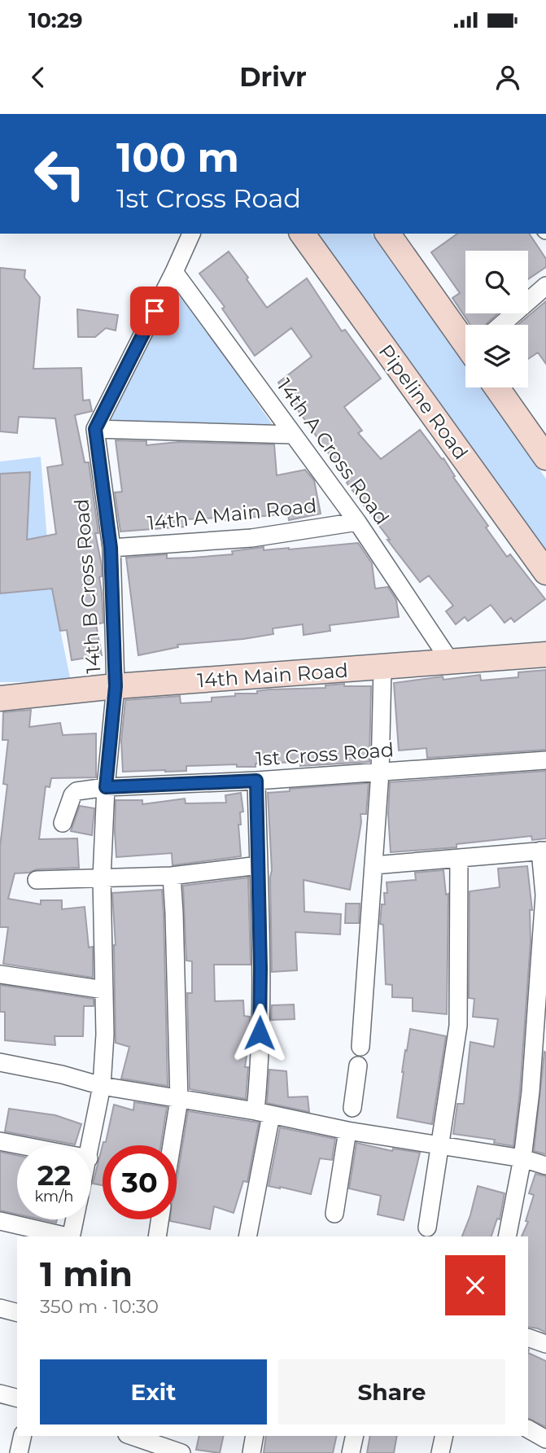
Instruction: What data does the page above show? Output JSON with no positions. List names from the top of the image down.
{
  "streets": {
    "main road": ["Pipeline Road", "14th Main Road"],
    "street": [
      "14th A Cross Road",
      "14th A Main Road",
      "14th B Cross Road",
      "1st Cross Road"
    ]
  },
  "crossings": [
    ["14th A Cross Road", "14th A Main Road"],
    ["14th A Cross Road", "14th Main Road"],
    ["14th A Main Road", "14th B Cross Road"],
    ["14th B Cross Road", "14th Main Road"],
    ["14th B Cross Road", "1st Cross Road"]
  ],
  "page": {
    "status": "10:29",
    "header": "Drivr",
    "turn": ["100 m", "1st Cross Road"],
    "speed": "22 km/h",
    "limit": "30",
    "heading": ["1 min", "350 m · 10:30"],
    "buttons": ["Exit", "Share"]
  }
}
